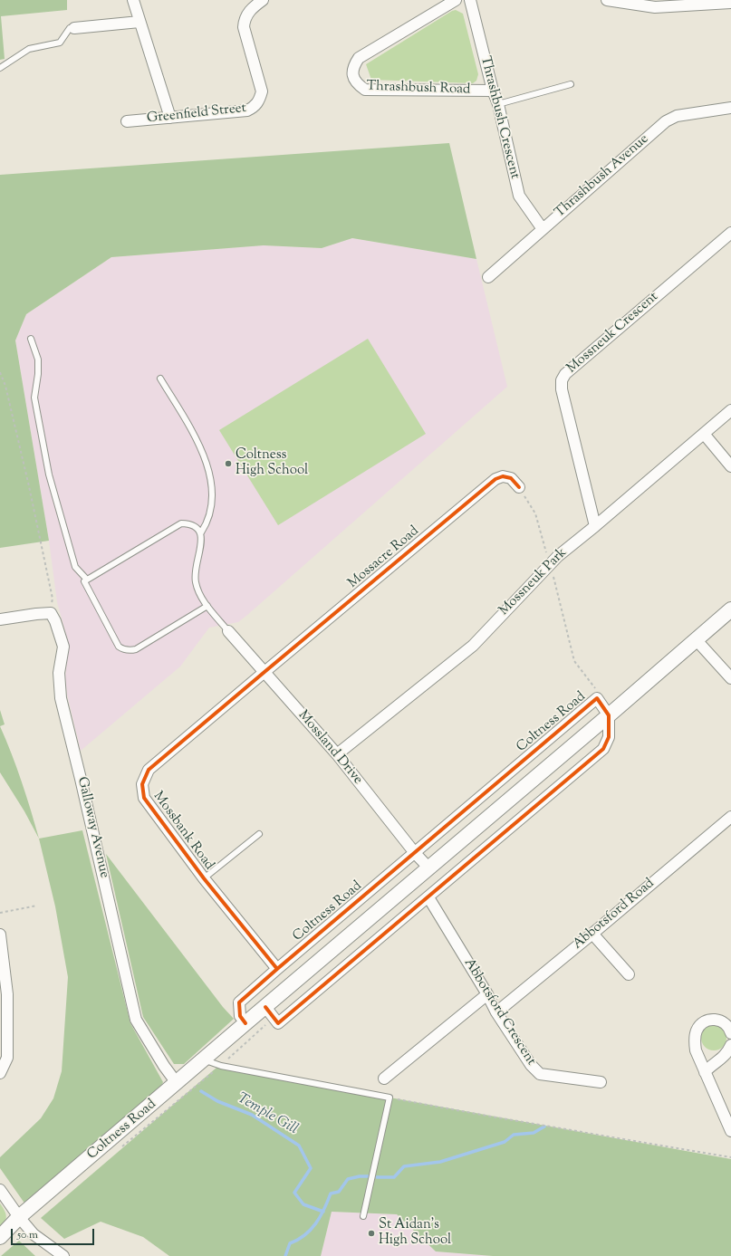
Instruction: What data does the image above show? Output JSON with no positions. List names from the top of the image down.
{
  "streets": {
    "street": [
      "Thrashbush Road",
      "Greenfield Street",
      "Thrashbush Crescent",
      "Thrashbush Avenue",
      "Mossneuk Crescent",
      "Mossacre Road",
      "Mossneuk Park",
      "Coltness Road",
      "Mossland Drive",
      "Galloway Avenue",
      "Mossbank Road",
      "Abbotsford Road",
      "Abbotsford Crescent"
    ]
  },
  "crossings": [
    ["Thrashbush Road", "Thrashbush Crescent"],
    ["Thrashbush Crescent", "Thrashbush Avenue"],
    ["Mossneuk Crescent", "Mossneuk Park"],
    ["Mossacre Road", "Mossland Drive"],
    ["Mossacre Road", "Mossbank Road"],
    ["Mossneuk Park", "Mossland Drive"],
    ["Coltness Road", "Mossland Drive"],
    ["Coltness Road", "Galloway Avenue"],
    ["Coltness Road", "Mossbank Road"],
    ["Mossland Drive", "Mossbank Road"],
    ["Abbotsford Road", "Abbotsford Crescent"]
  ],
  "water": ["Temple Gill"],
  "places": ["Coltness High School", "St Aidan's High School"],
  "scale_bar": "50 m"
}
